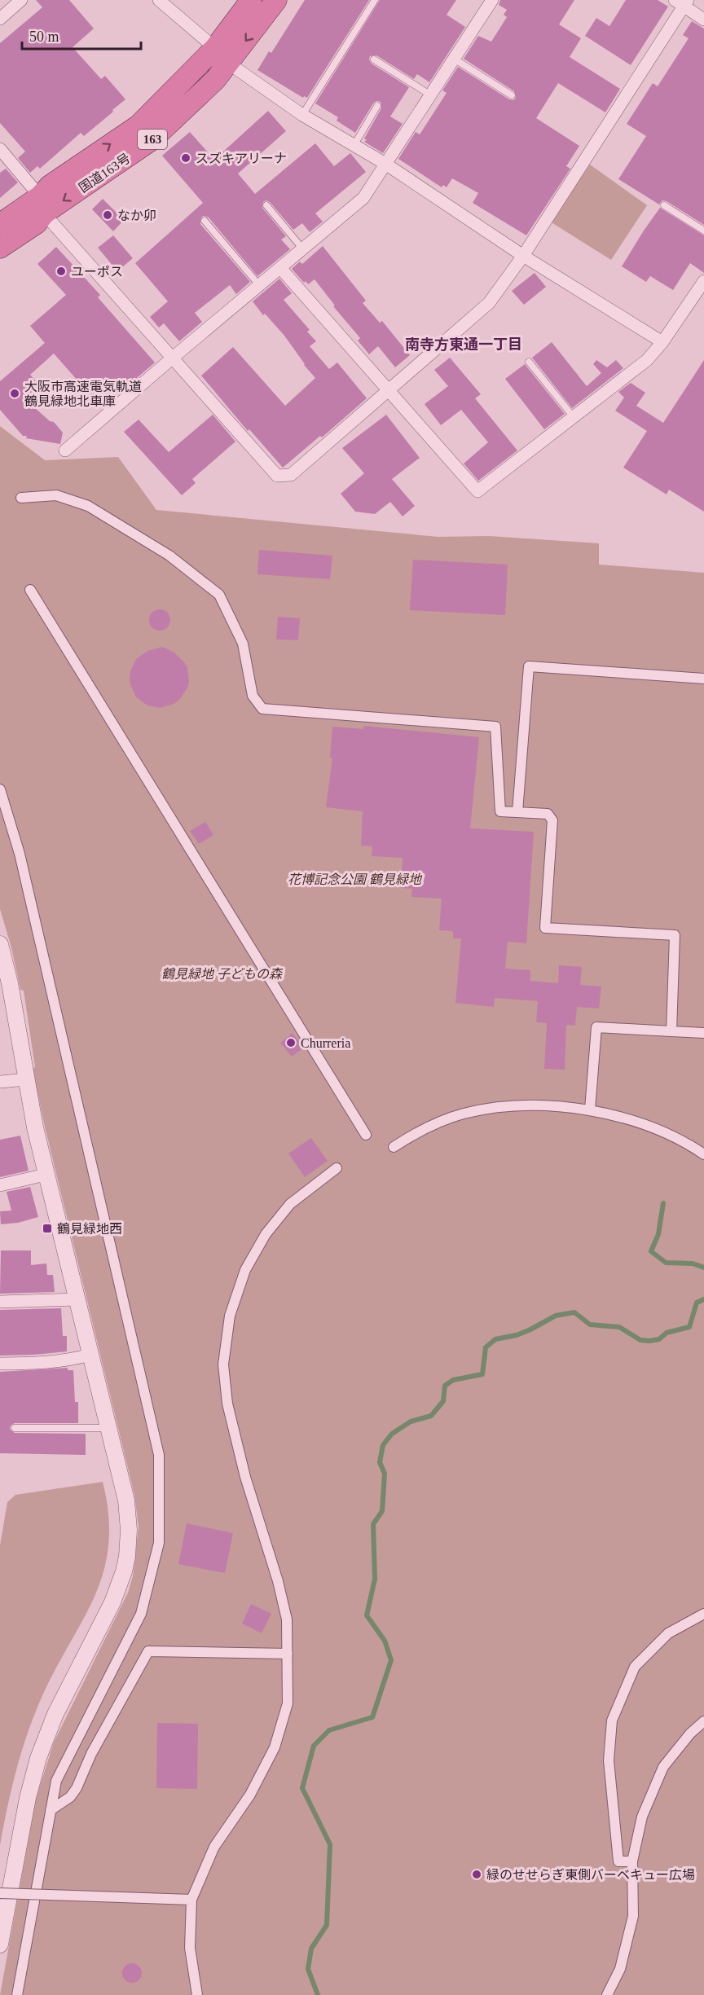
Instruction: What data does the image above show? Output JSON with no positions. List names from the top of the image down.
{
  "streets": {
    "highway": ["163", "国道163号"]
  },
  "districts": ["南寺方東通一丁目"],
  "parks": ["花博記念公園 鶴見緑地", "鶴見緑地 子どもの森"],
  "places": {
    "other": [
      "スズキアリーナ",
      "なか卯",
      "ユーポス",
      "大阪市高速電気軌道 鶴見緑地北車庫",
      "Churreria",
      "緑のせせらぎ東側バーベキュー広場"
    ],
    "transit": ["鶴見緑地西"]
  },
  "scale_bar": "50 m"
}
